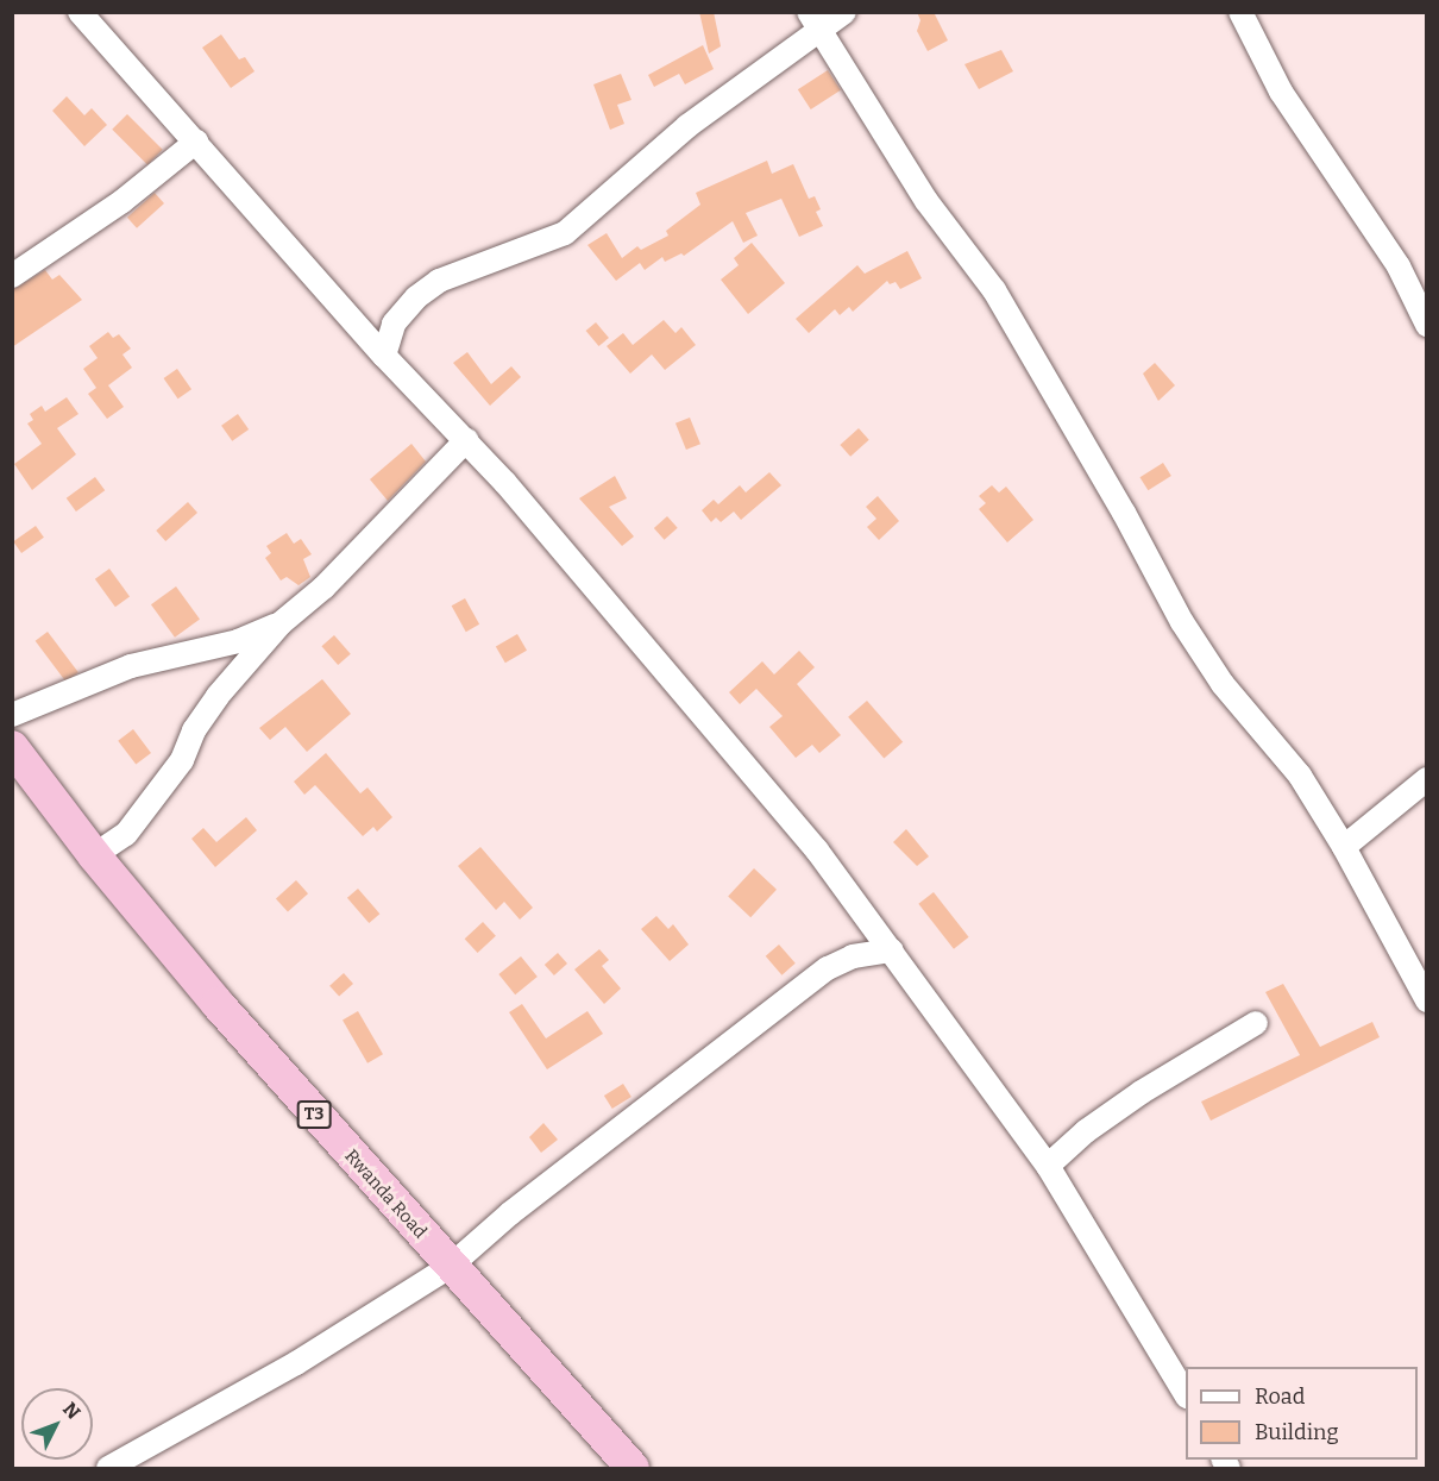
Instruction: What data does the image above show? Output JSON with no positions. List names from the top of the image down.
{
  "streets": {
    "highway": ["T3", "Rwanda Road"]
  },
  "legend": ["Road", "Building"],
  "north": "top right"
}
